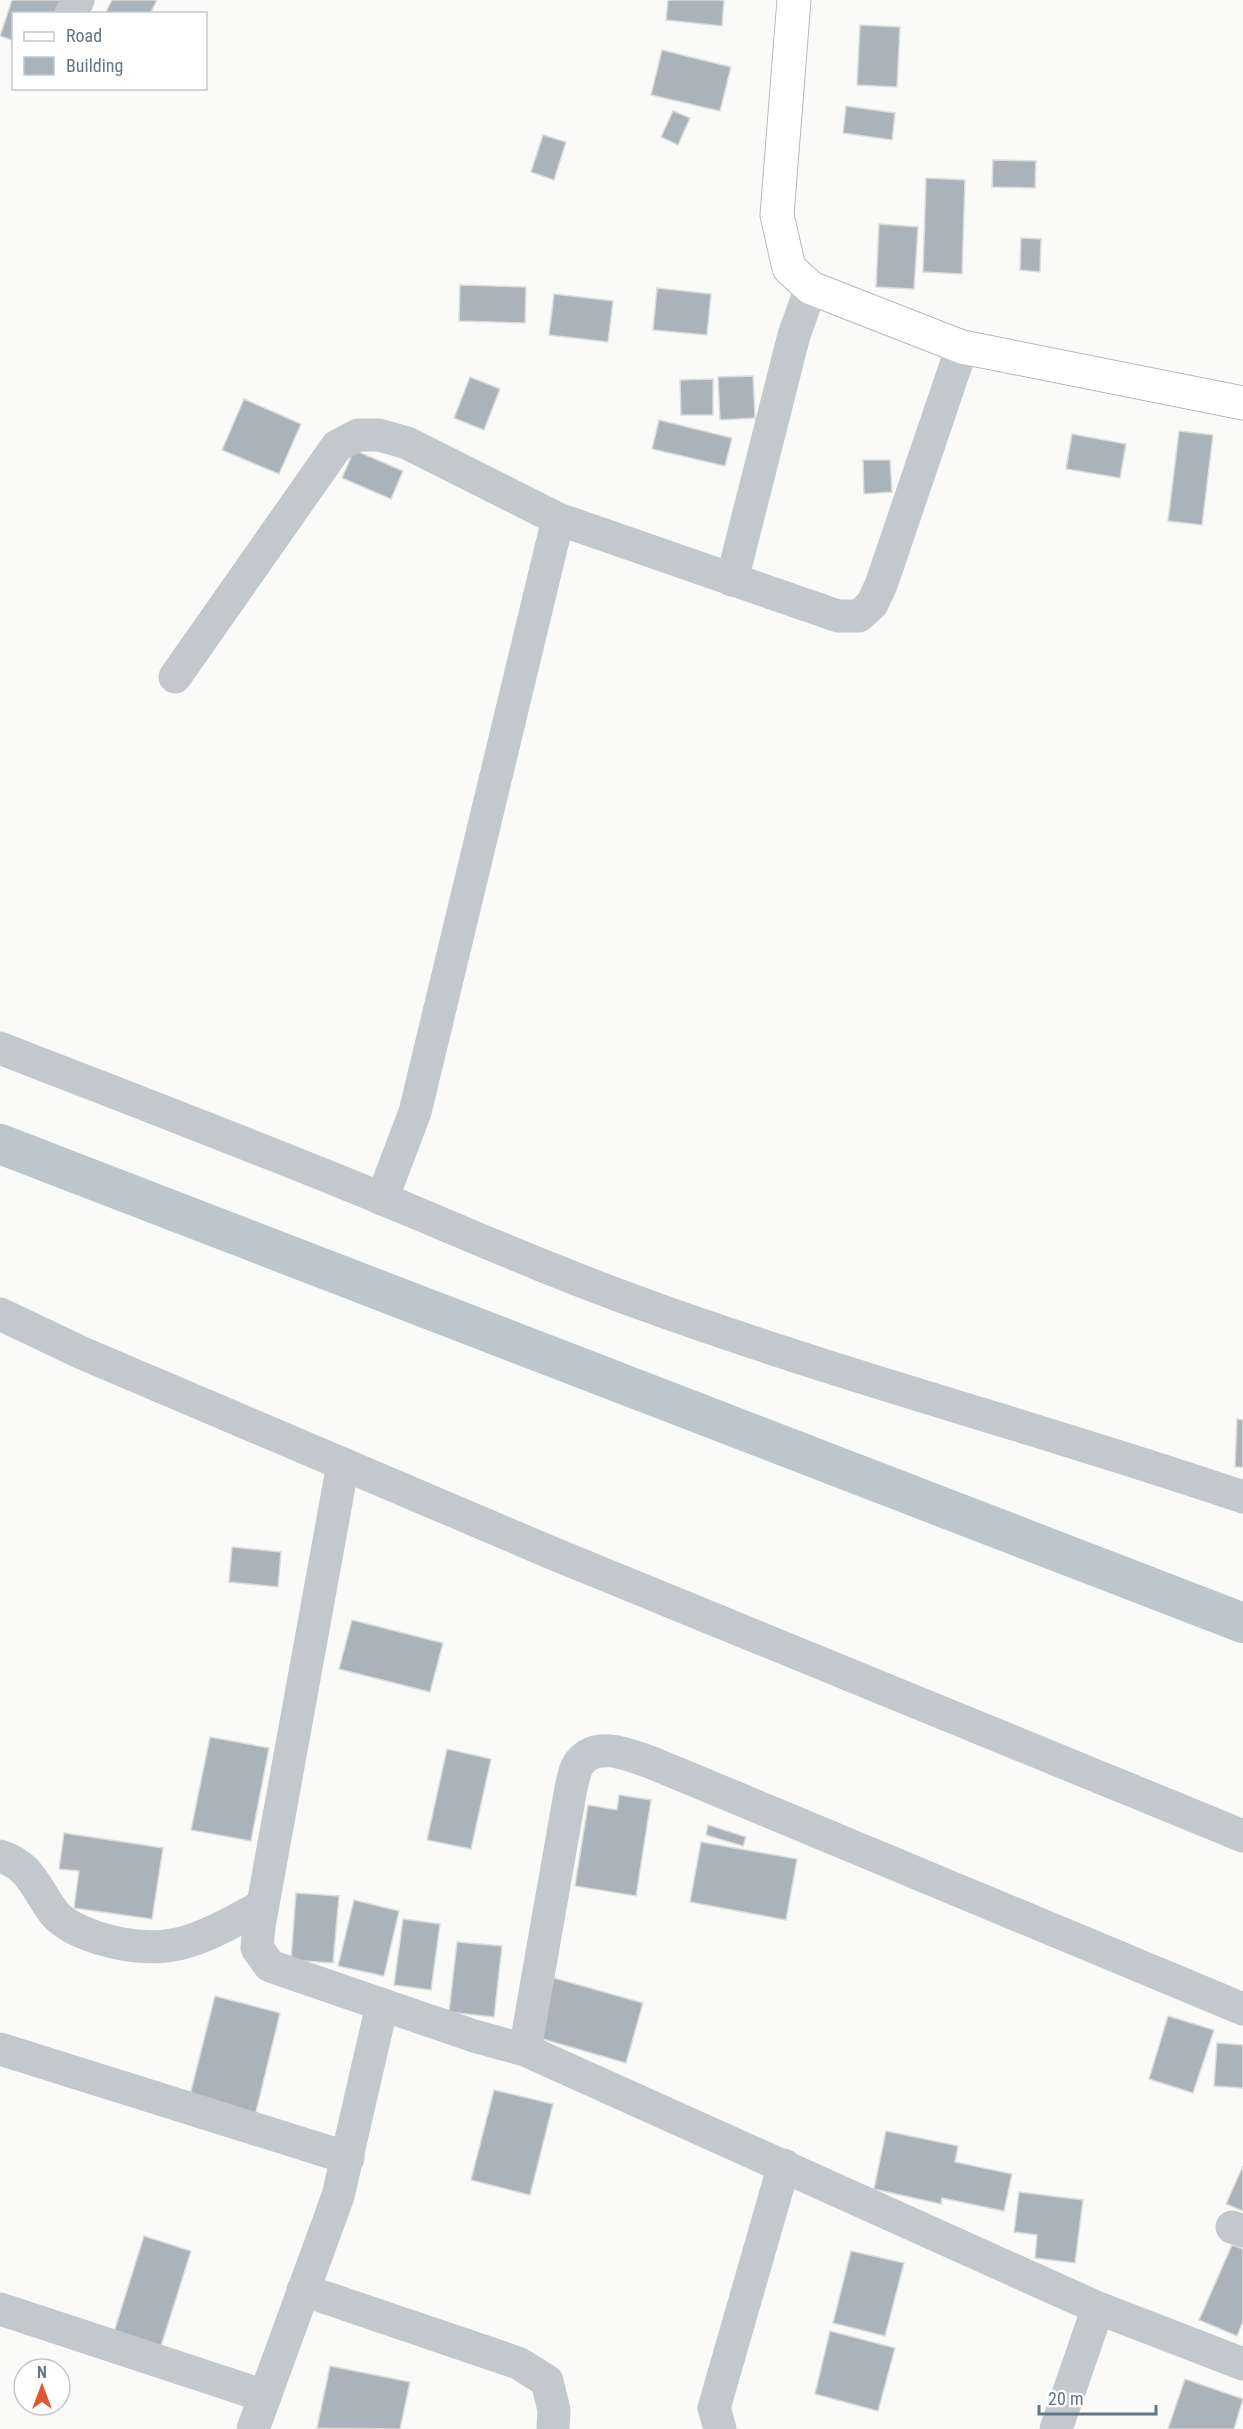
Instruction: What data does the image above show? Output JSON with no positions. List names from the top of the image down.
{
  "legend": ["Road", "Building"],
  "scale_bar": "20 m",
  "north": "top"
}
